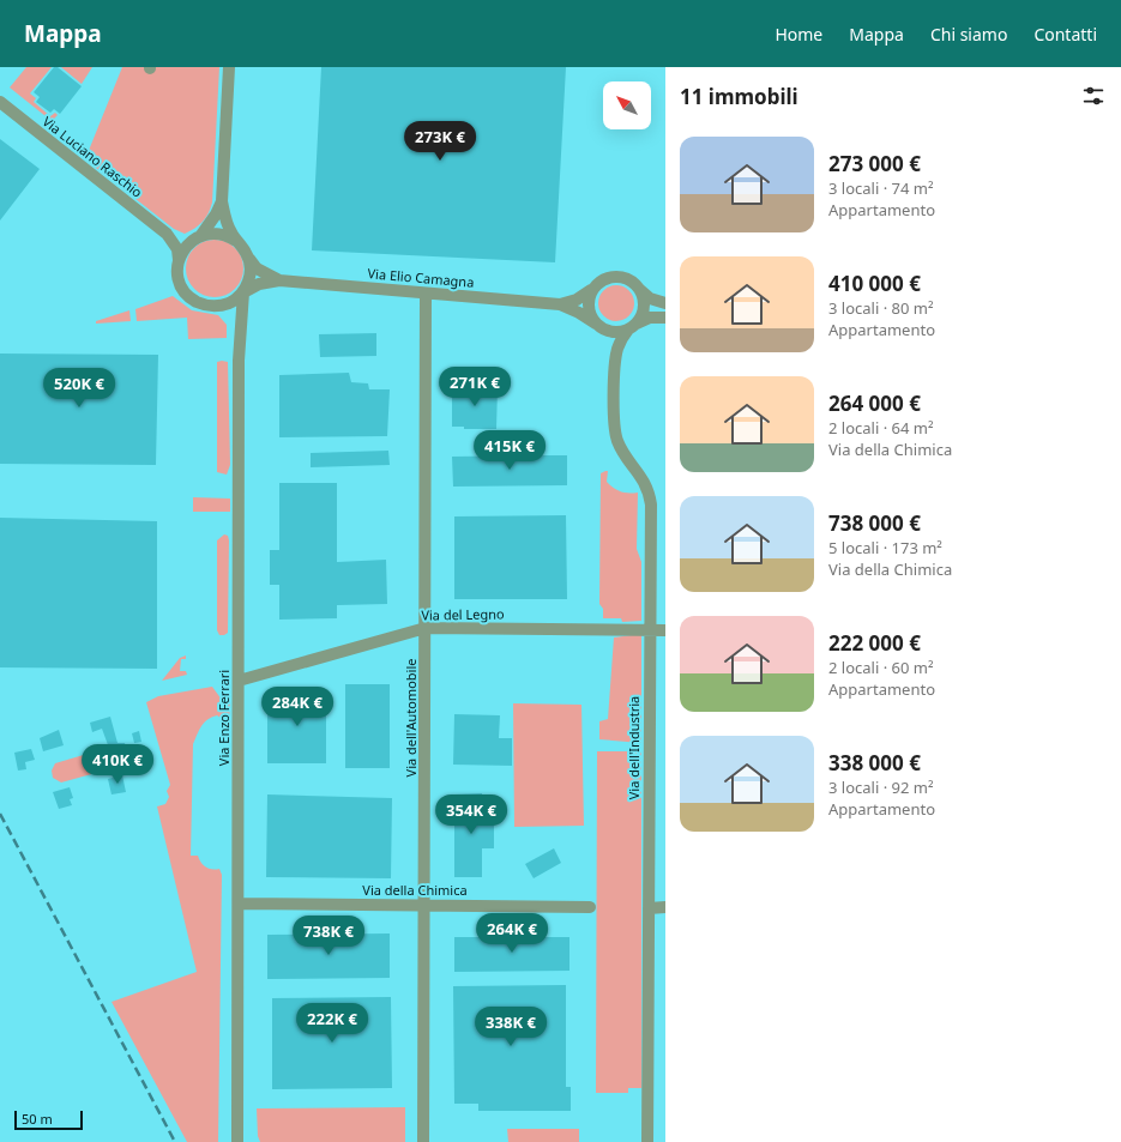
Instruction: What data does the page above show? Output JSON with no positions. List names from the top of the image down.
{
  "streets": {
    "street": [
      "Via Luciano Raschio",
      "Via Elio Camagna",
      "Via del Legno",
      "Via Enzo Ferrari",
      "Via dell'Automobile",
      "Via dell'Industria",
      "Via della Chimica"
    ]
  },
  "crossings": [
    ["Via Luciano Raschio", "Via Elio Camagna"],
    ["Via Luciano Raschio", "Via Enzo Ferrari"],
    ["Via Elio Camagna", "Via Enzo Ferrari"],
    ["Via Elio Camagna", "Via dell'Automobile"],
    ["Via Elio Camagna", "Via dell'Industria"],
    ["Via del Legno", "Via Enzo Ferrari"],
    ["Via del Legno", "Via dell'Automobile"],
    ["Via del Legno", "Via dell'Industria"],
    ["Via Enzo Ferrari", "Via della Chimica"],
    ["Via dell'Automobile", "Via della Chimica"]
  ],
  "scale_bar": "50 m",
  "north": "top left",
  "page": {
    "header": "Mappa",
    "nav": [
      "Home",
      "Mappa",
      "Chi siamo",
      "Contatti"
    ],
    "heading": "11 immobili",
    "price": [
      "273K €",
      "271K €",
      "520K €",
      "415K €",
      "284K €",
      "410K €",
      "354K €",
      "264K €",
      "738K €",
      "222K €",
      "338K €"
    ],
    "list": [
      {
        "name": "273 000 €",
        "note": "3 locali · 74 m² · Appartamento"
      },
      {
        "name": "410 000 €",
        "note": "3 locali · 80 m² · Appartamento"
      },
      {
        "name": "264 000 €",
        "note": "2 locali · 64 m² · Via della Chimica"
      },
      {
        "name": "738 000 €",
        "note": "5 locali · 173 m² · Via della Chimica"
      },
      {
        "name": "222 000 €",
        "note": "2 locali · 60 m² · Appartamento"
      },
      {
        "name": "338 000 €",
        "note": "3 locali · 92 m² · Appartamento"
      }
    ],
    "scale": "50 m"
  }
}
